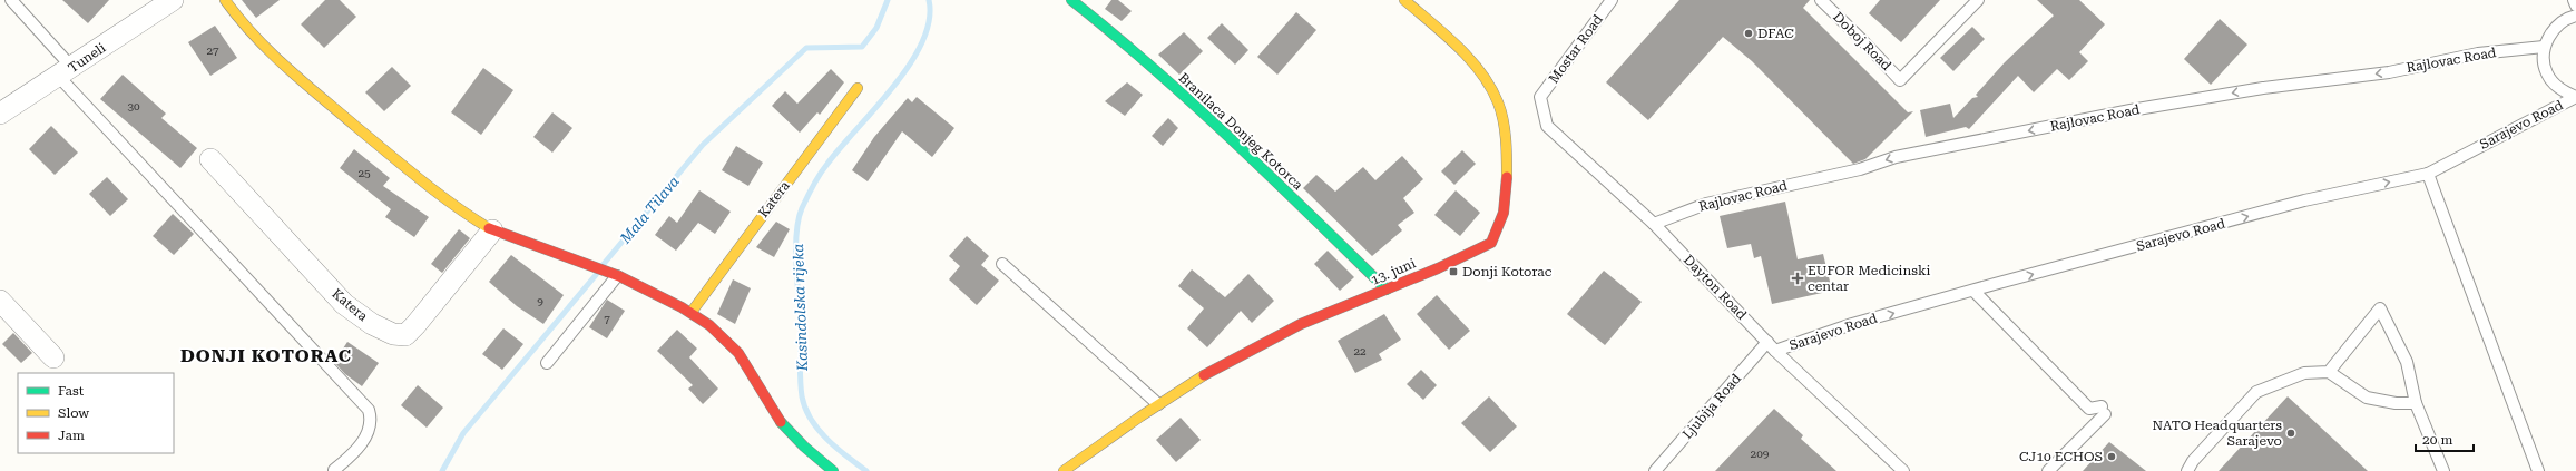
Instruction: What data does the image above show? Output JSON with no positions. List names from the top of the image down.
{
  "streets": {
    "street": [
      "Tuneli",
      "Branilaca Donjeg Kotorca",
      "Katera",
      "13. juni"
    ],
    "lane": [
      "Doboj Road",
      "Mostar Road",
      "Rajlovac Road",
      "Sarajevo Road",
      "Dayton Road",
      "Ljubija Road"
    ]
  },
  "crossings": [
    ["Mostar Road", "Dayton Road"],
    ["Rajlovac Road", "Dayton Road"],
    ["Sarajevo Road", "Dayton Road"],
    ["Sarajevo Road", "Ljubija Road"],
    ["Branilaca Donjeg Kotorca", "13. juni"],
    ["Dayton Road", "Ljubija Road"]
  ],
  "one_way": ["Rajlovac Road", "Sarajevo Road"],
  "districts": ["DONJI KOTORAC"],
  "water": ["Mala Tilava", "Kasindolska rijeka"],
  "places": {
    "other": ["DFAC", "NATO Headquarters Sarajevo", "CJ10 ECHOS"],
    "transit": ["Donji Kotorac"],
    "health": ["EUFOR Medicinski centar"]
  },
  "house_numbers": [
    "27",
    "30",
    "25",
    "9",
    "7",
    "22",
    "209"
  ],
  "legend": ["Fast", "Slow", "Jam"],
  "scale_bar": "20 m"
}
